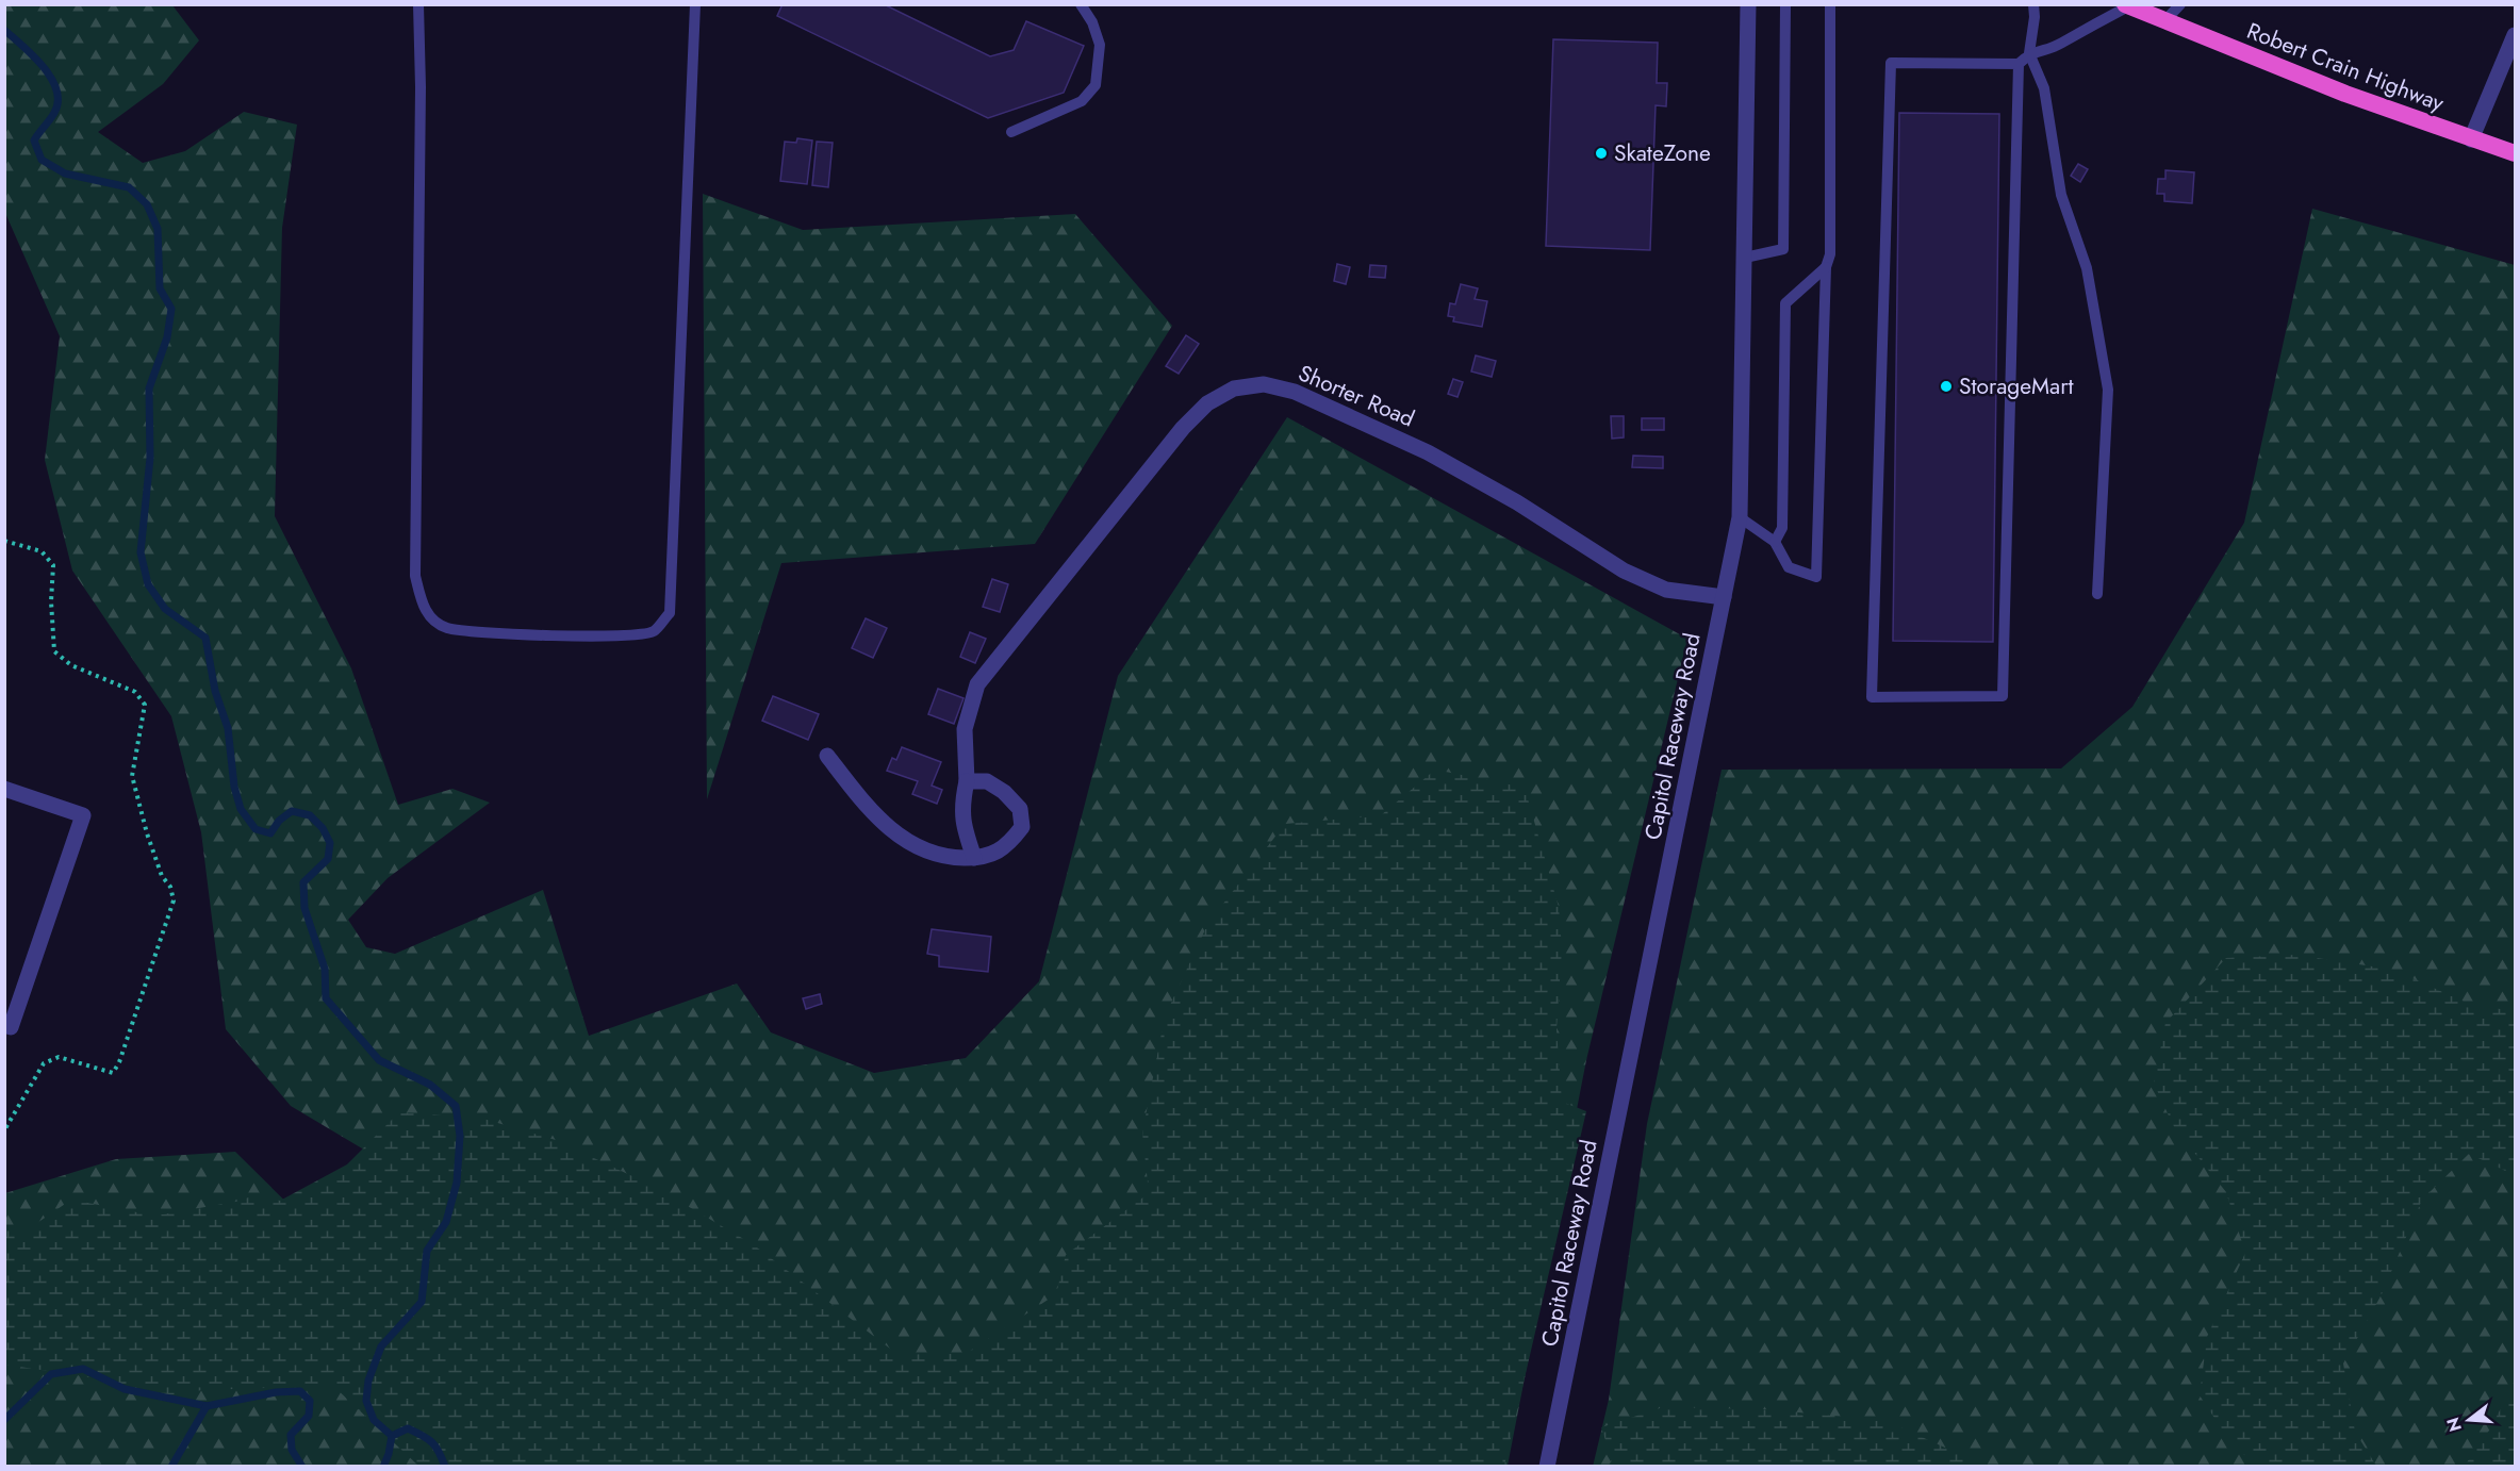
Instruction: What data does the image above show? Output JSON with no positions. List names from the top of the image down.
{
  "streets": {
    "highway": ["Robert Crain Highway"],
    "street": ["Shorter Road", "Capitol Raceway Road"]
  },
  "crossings": [
    ["Shorter Road", "Capitol Raceway Road"]
  ],
  "places": ["SkateZone", "StorageMart"],
  "north": "left"
}
